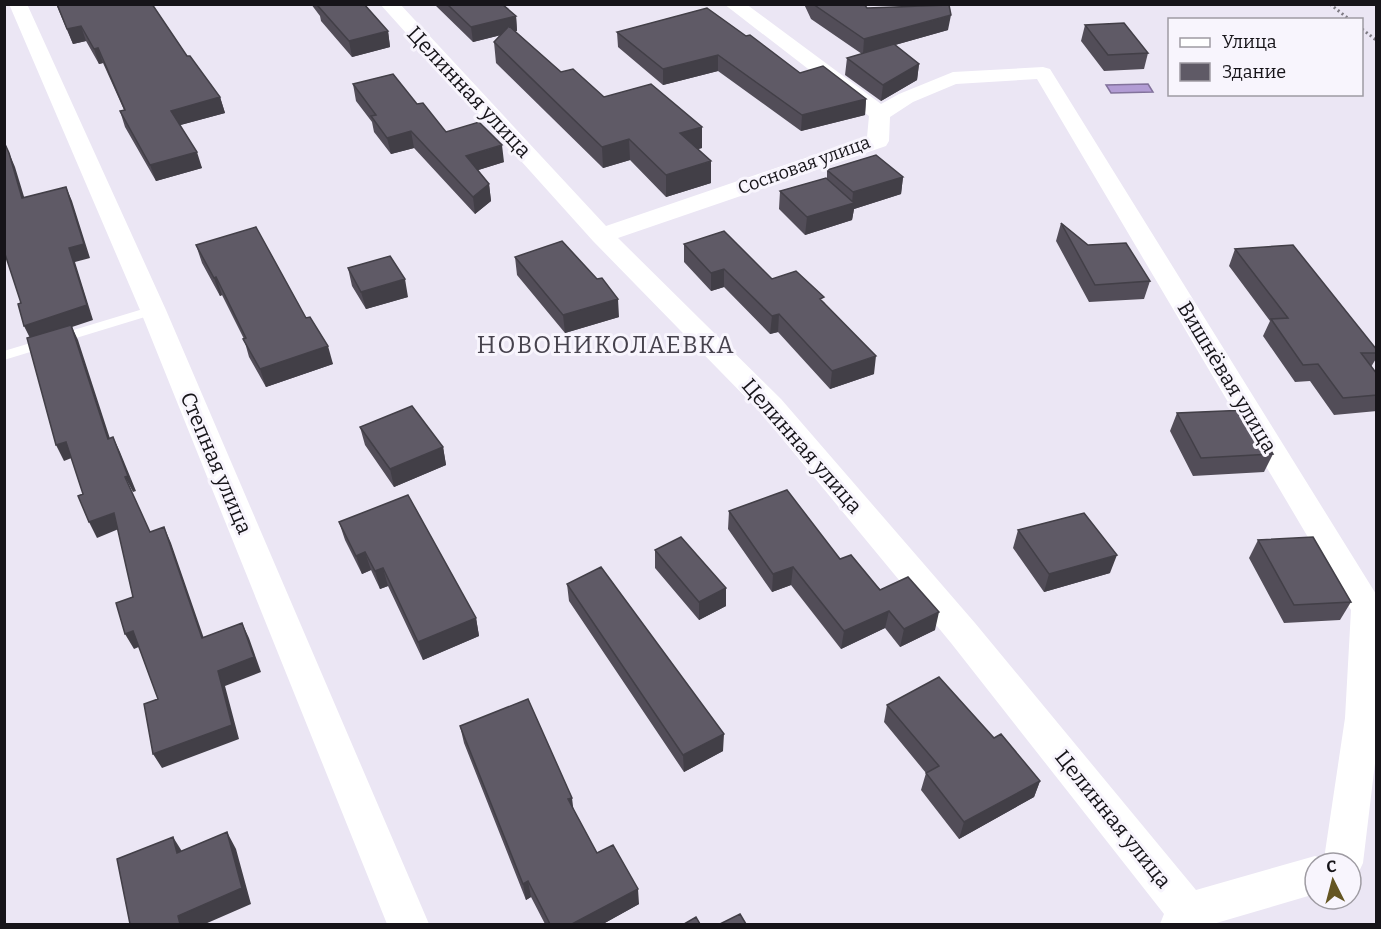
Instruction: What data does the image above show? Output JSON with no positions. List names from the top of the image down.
{
  "streets": {
    "street": [
      "Целинная улица",
      "Сосновая улица",
      "Вишнёвая улица",
      "Степная улица"
    ]
  },
  "crossings": [
    ["Целинная улица", "Сосновая улица"],
    ["Сосновая улица", "Вишнёвая улица"]
  ],
  "districts": ["НОВОНИКОЛАЕВКА"],
  "legend": ["Улица", "Здание"],
  "north": "top"
}
